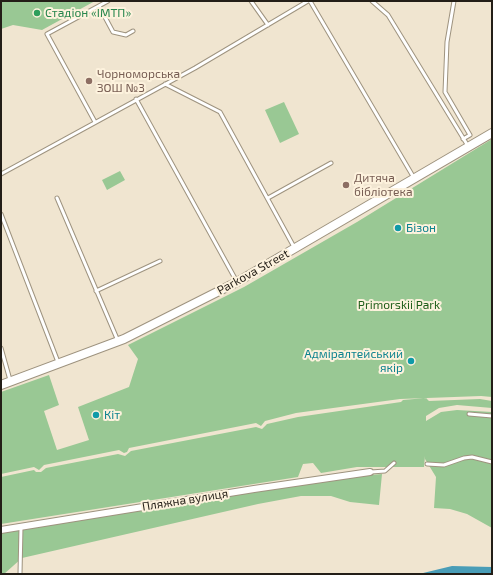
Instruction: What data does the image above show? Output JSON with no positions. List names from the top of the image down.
{
  "streets": {
    "street": ["Parkova Street", "Пляжна вулиця"]
  },
  "parks": ["Primorskii Park"],
  "places": [
    "Стадіон «ІМТП»",
    "Чорноморська ЗОШ №3",
    "Дитяча бібліотека",
    "Бізон",
    "Адміралтейський якір",
    "Кіт"
  ]
}
